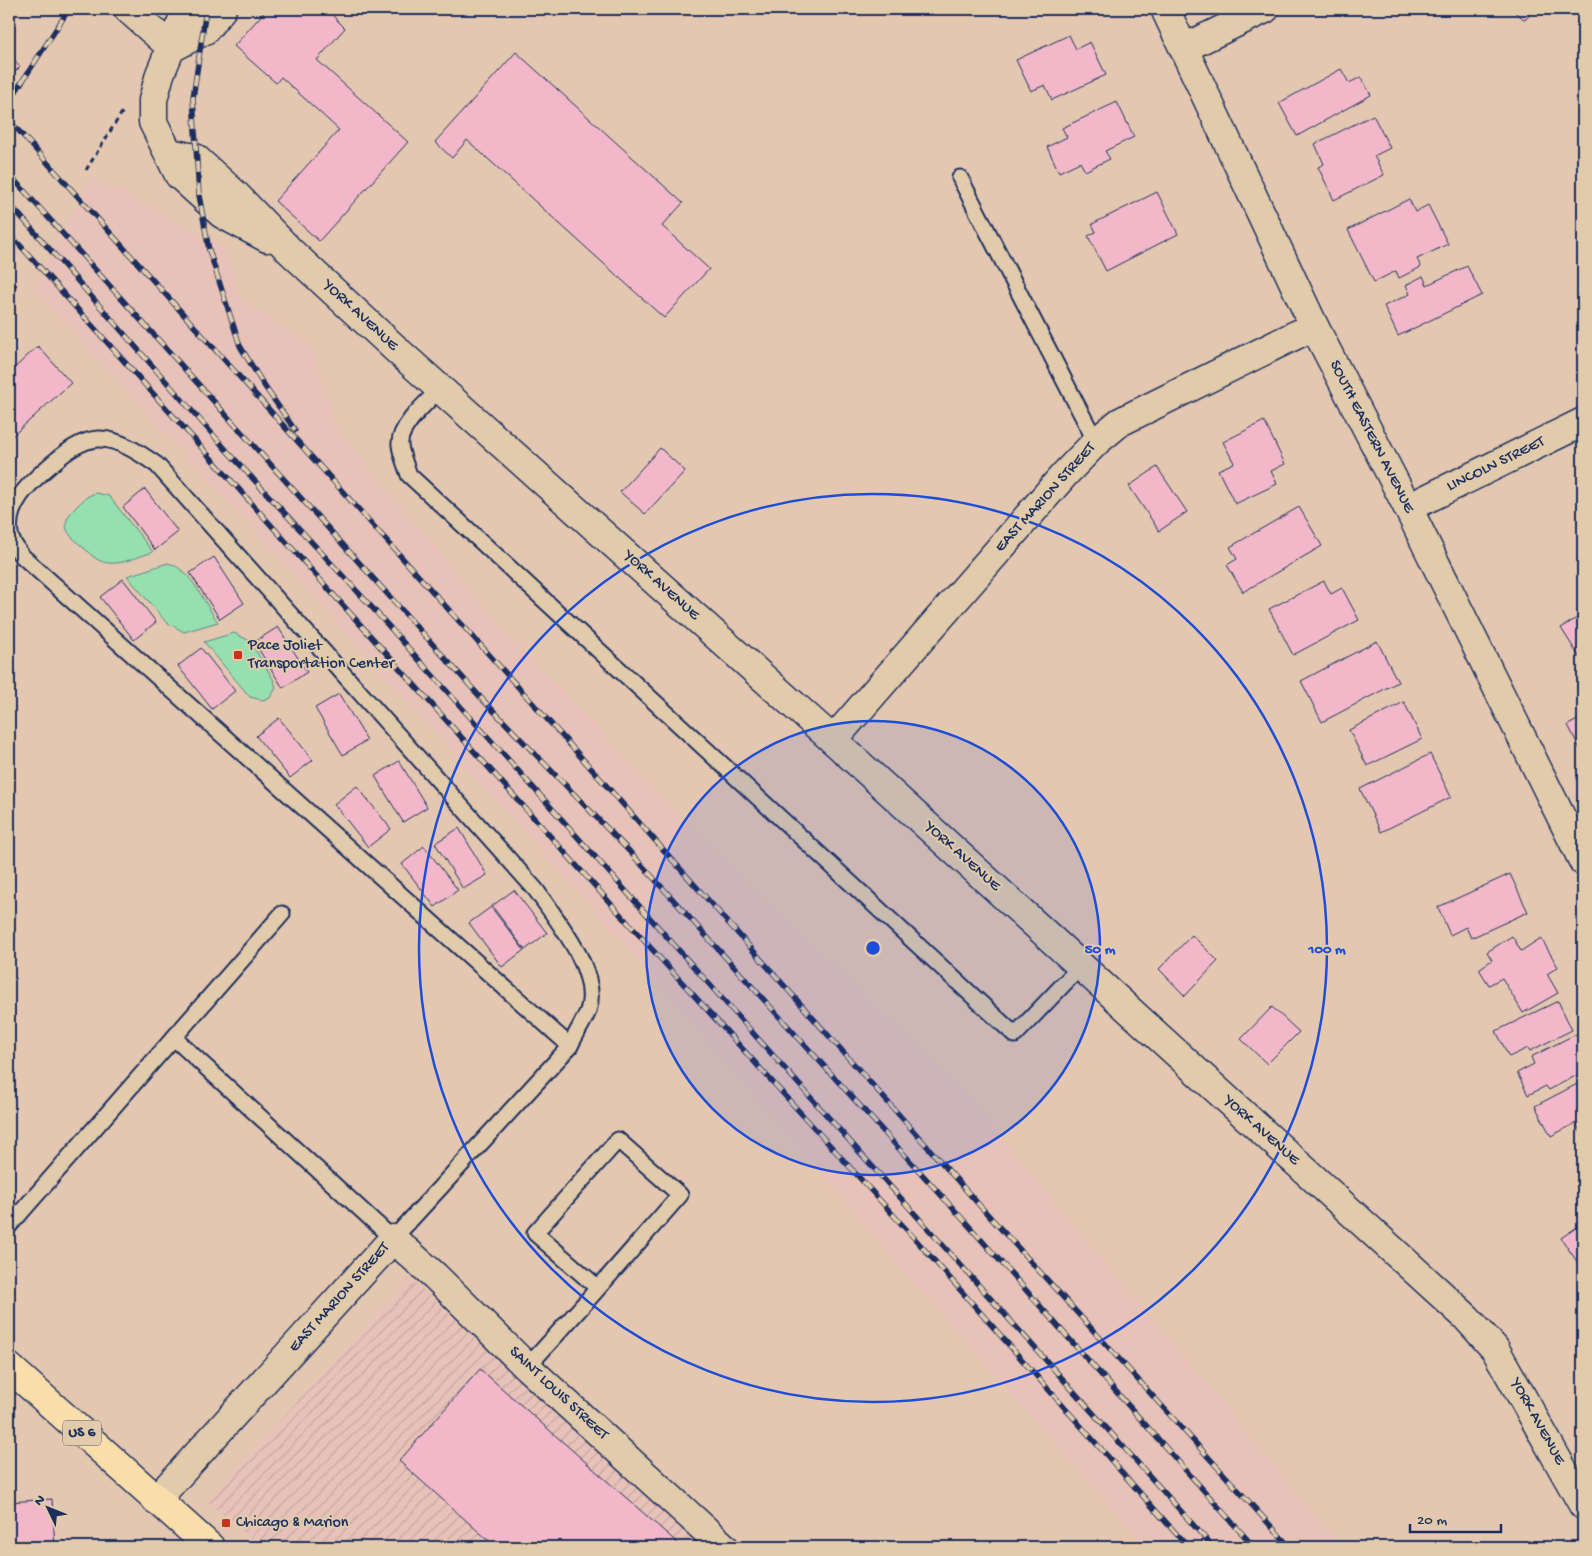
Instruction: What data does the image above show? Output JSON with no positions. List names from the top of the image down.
{
  "streets": {
    "main road": ["US 6"],
    "street": [
      "YORK AVENUE",
      "SOUTH EASTERN AVENUE",
      "LINCOLN STREET",
      "EAST MARION STREET",
      "SAINT LOUIS STREET"
    ]
  },
  "crossings": [
    ["YORK AVENUE", "EAST MARION STREET"],
    ["SOUTH EASTERN AVENUE", "LINCOLN STREET"],
    ["SOUTH EASTERN AVENUE", "EAST MARION STREET"],
    ["EAST MARION STREET", "SAINT LOUIS STREET"],
    ["EAST MARION STREET", "US 6"]
  ],
  "places": {
    "transit": ["Pace Joliet Transportation Center", "Chicago & Marion"]
  },
  "scale_bar": "20 m",
  "north": "top left",
  "rings": ["50 m", "100 m"]
}
